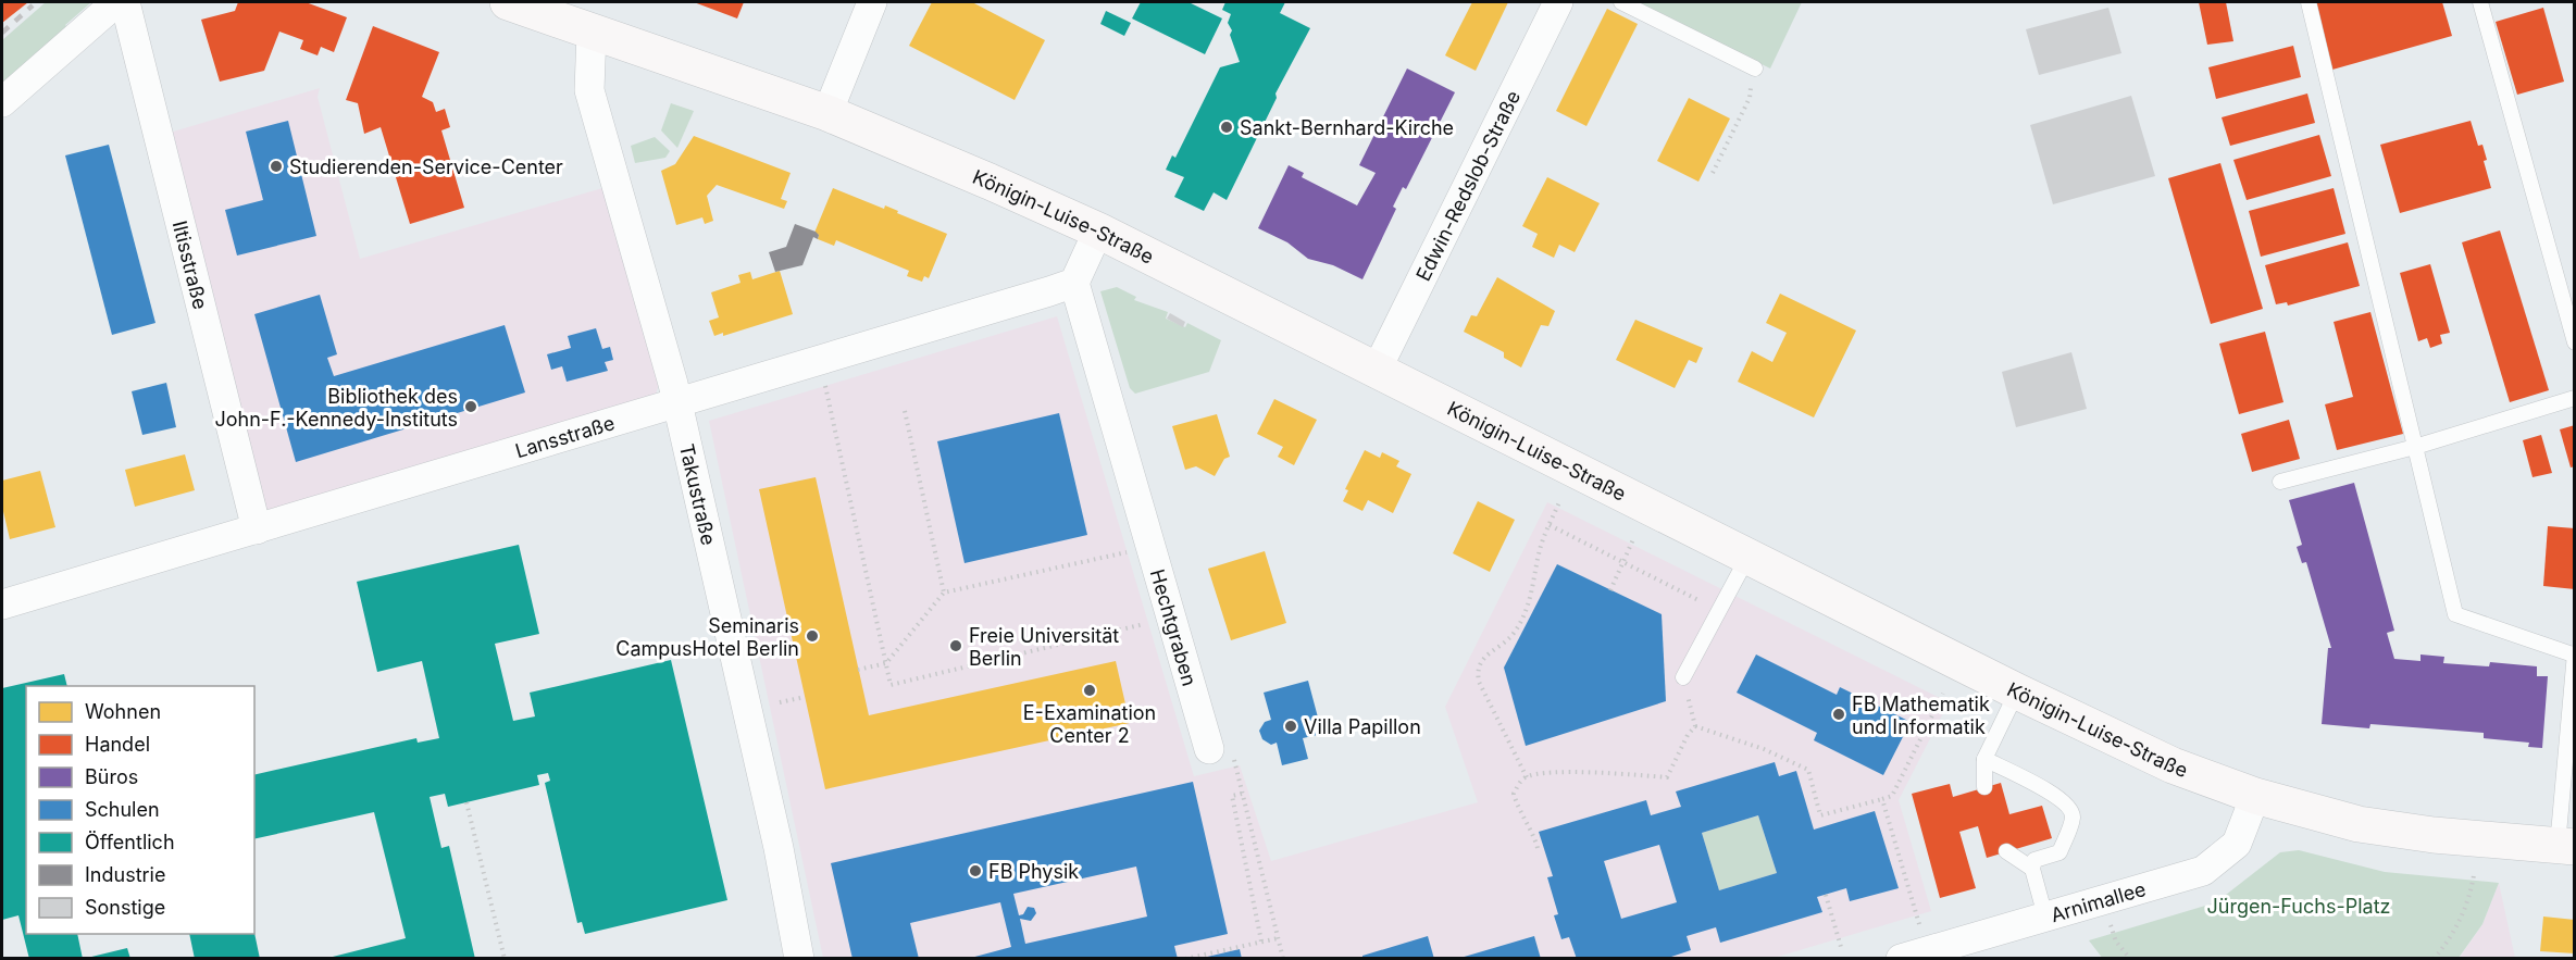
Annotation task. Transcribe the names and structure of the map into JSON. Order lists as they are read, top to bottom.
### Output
{
  "streets": {
    "main road": ["Königin-Luise-Straße"],
    "street": [
      "Edwin-Redslob-Straße",
      "Iltisstraße",
      "Lansstraße",
      "Takustraße",
      "Hechtgraben",
      "Arnimallee"
    ]
  },
  "crossings": [
    ["Edwin-Redslob-Straße", "Königin-Luise-Straße"],
    ["Königin-Luise-Straße", "Takustraße"],
    ["Königin-Luise-Straße", "Arnimallee"],
    ["Iltisstraße", "Lansstraße"],
    ["Lansstraße", "Takustraße"],
    ["Lansstraße", "Hechtgraben"]
  ],
  "parks": ["Jürgen-Fuchs-Platz"],
  "places": [
    "Sankt-Bernhard-Kirche",
    "Studierenden-Service-Center",
    "Bibliothek des John-F.-Kennedy-Instituts",
    "Seminaris CampusHotel Berlin",
    "Freie Universität Berlin",
    "E-Examination Center 2",
    "FB Mathematik und Informatik",
    "Villa Papillon",
    "FB Physik"
  ],
  "legend": [
    "Wohnen",
    "Handel",
    "Büros",
    "Schulen",
    "Öffentlich",
    "Industrie",
    "Sonstige"
  ]
}
